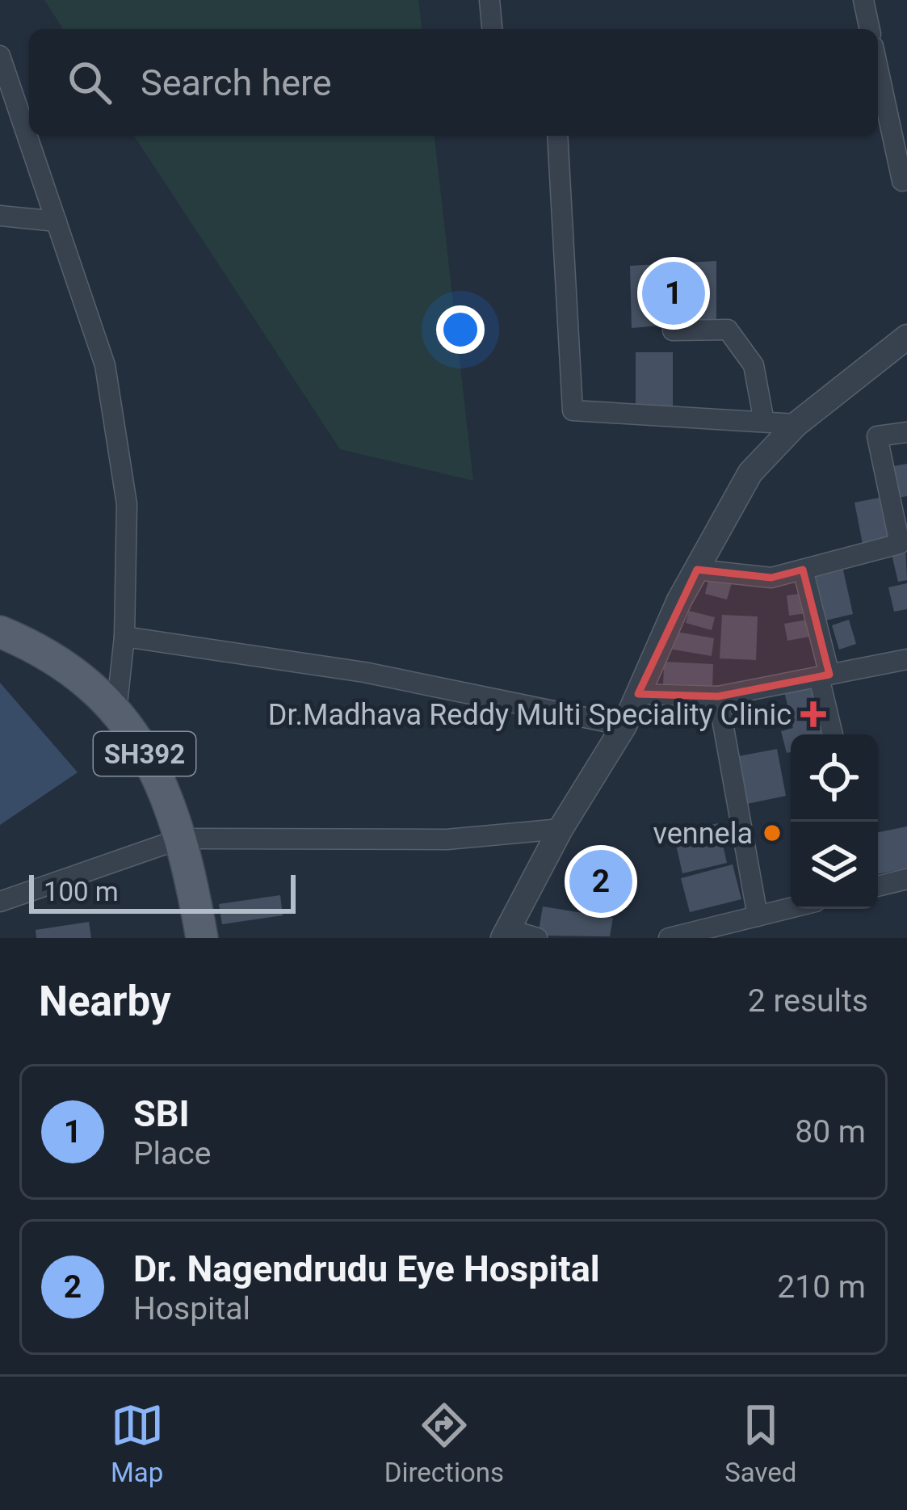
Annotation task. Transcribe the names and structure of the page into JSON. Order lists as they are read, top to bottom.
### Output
{
  "streets": {
    "main road": ["SH392"]
  },
  "places": {
    "health": ["Dr.Madhava Reddy Multi Speciality Clinic"],
    "other": ["vennela"]
  },
  "scale_bar": "100 m",
  "page": {
    "search": "Search here",
    "pins": ["1", "2"],
    "scale": "100 m",
    "heading": ["Nearby", "2 results"],
    "list": [
      {
        "mark": "1",
        "name": "SBI",
        "note": "Place",
        "value": "80 m"
      },
      {
        "mark": "2",
        "name": "Dr. Nagendrudu Eye Hospital",
        "note": "Hospital",
        "value": "210 m"
      }
    ],
    "nav": ["Map", "Directions", "Saved"]
  }
}
